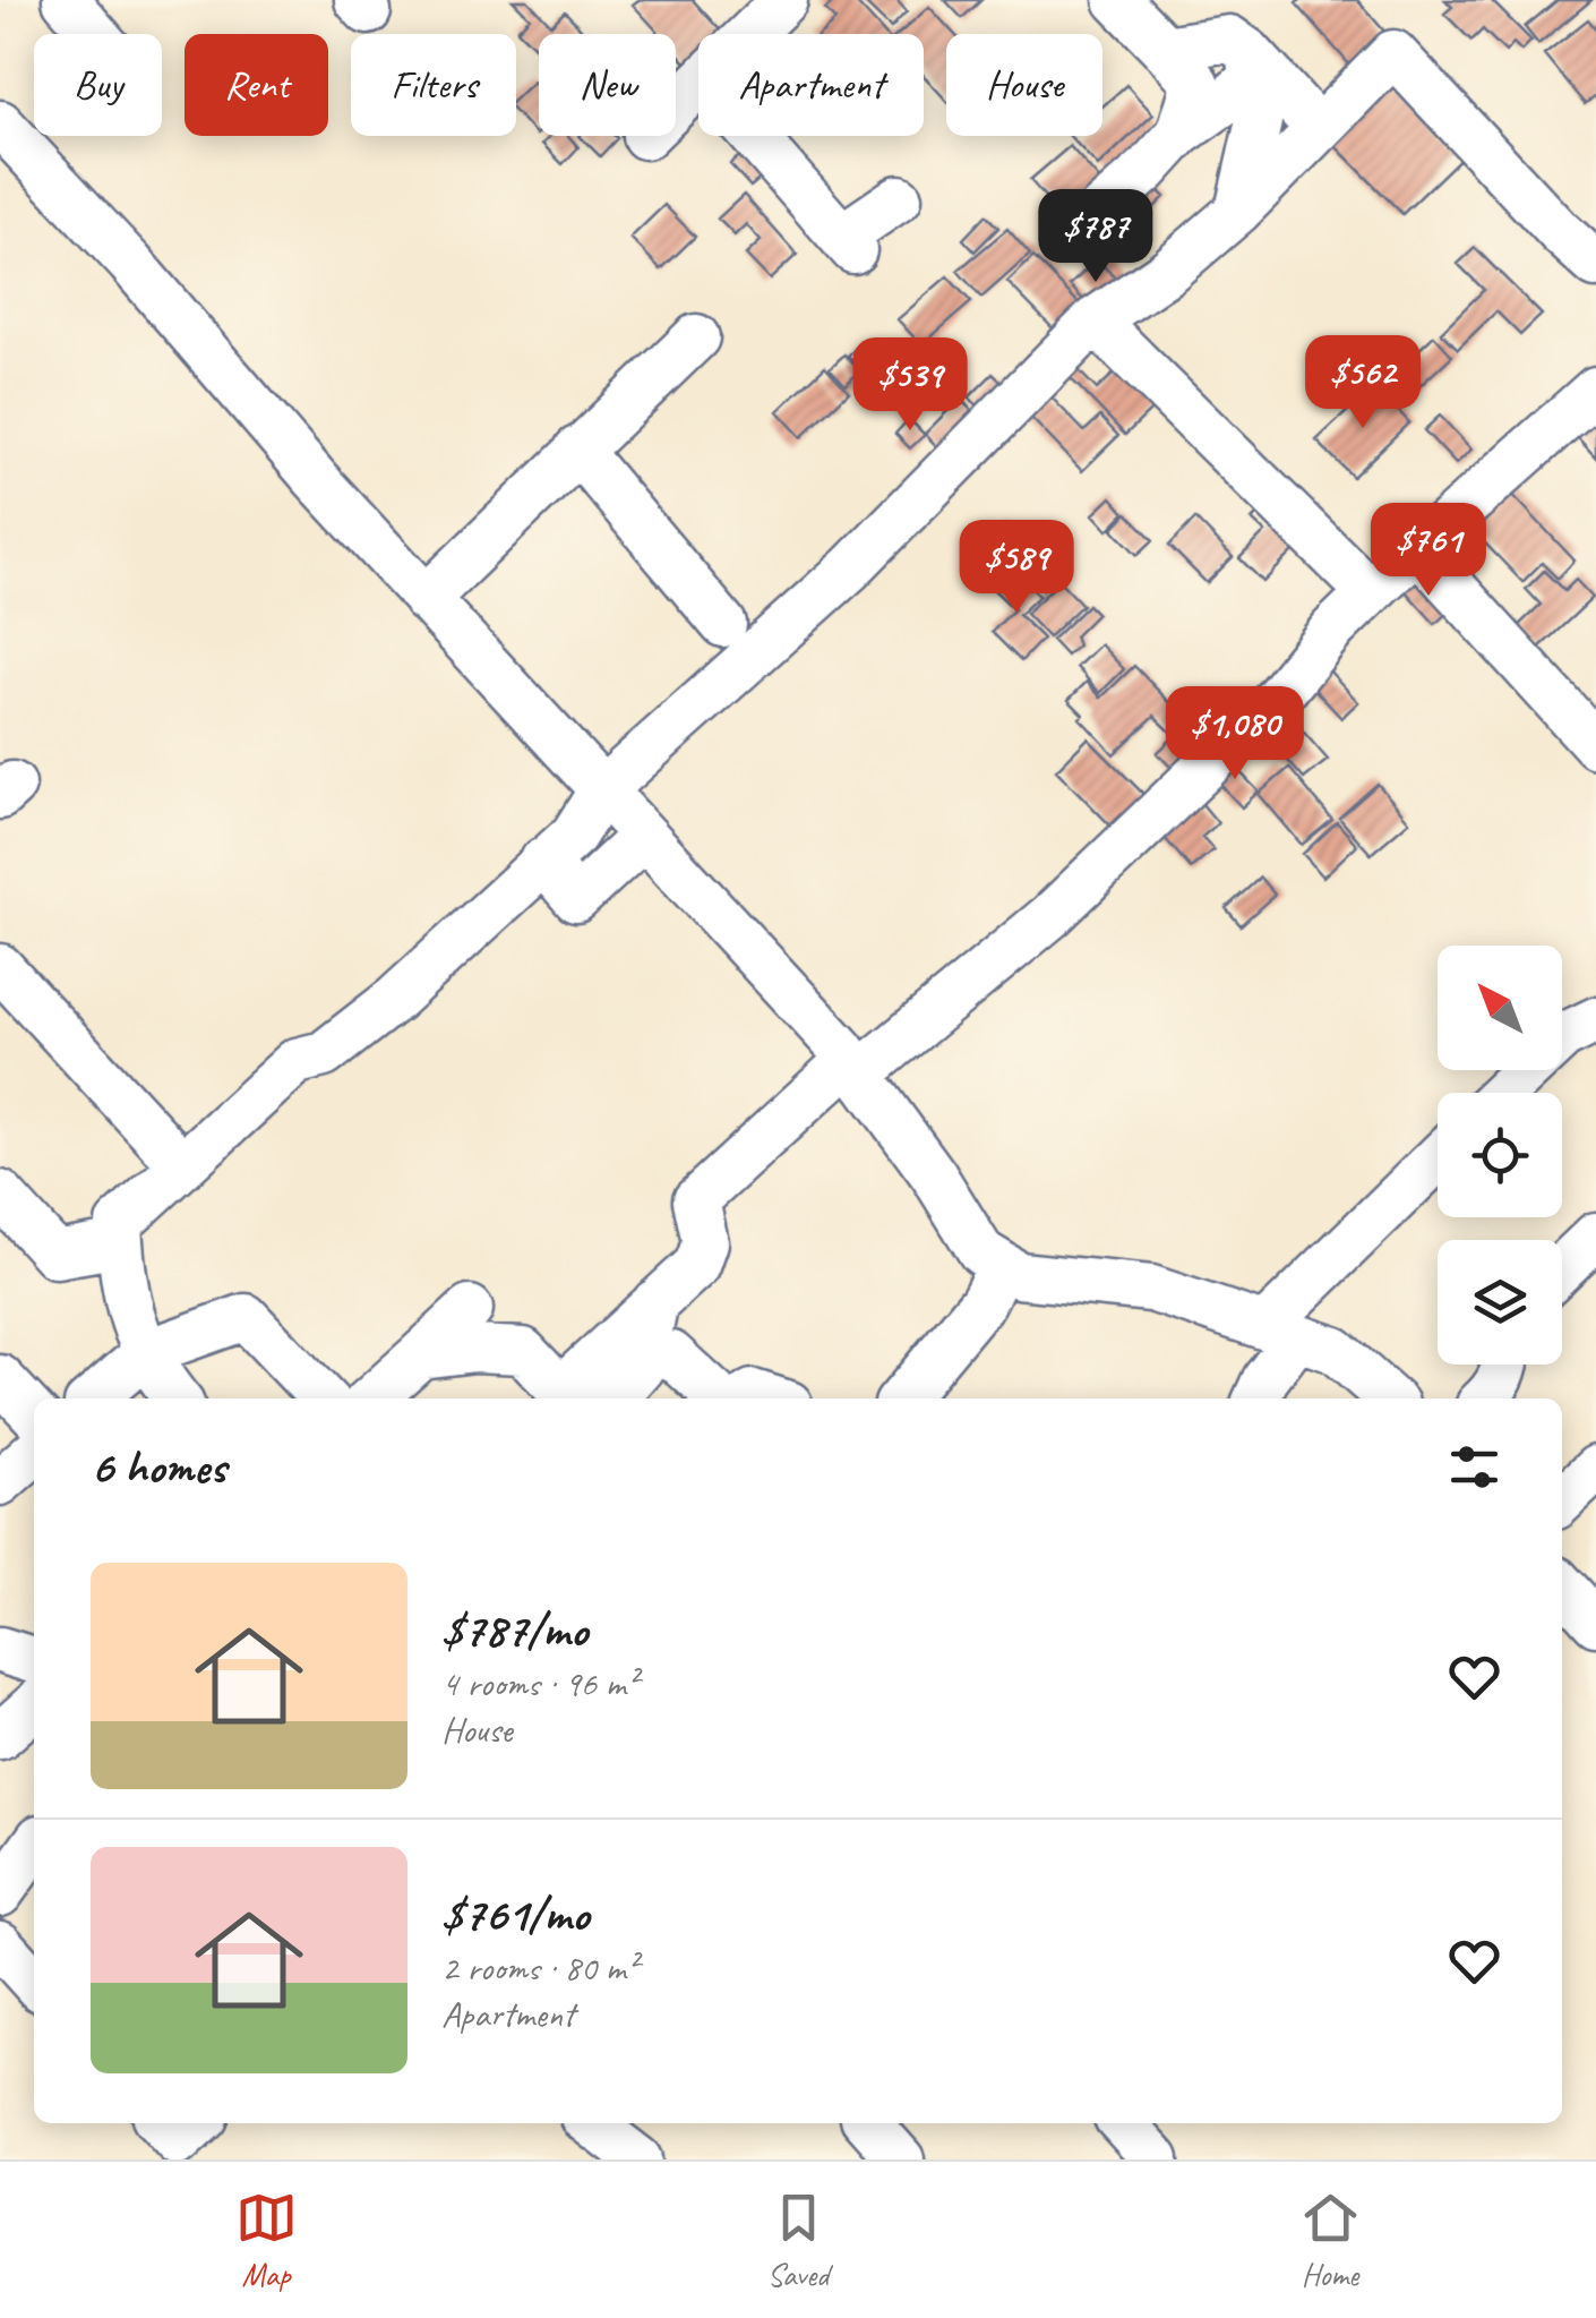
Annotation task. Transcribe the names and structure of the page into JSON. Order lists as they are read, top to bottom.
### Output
{
  "north": "top left",
  "page": {
    "chip": [
      "Buy",
      "Rent",
      "Filters",
      "New",
      "Apartment",
      "House"
    ],
    "price": [
      "$787",
      "$562",
      "$539",
      "$761",
      "$589",
      "$1,080"
    ],
    "heading": "6 homes",
    "list": [
      {
        "name": "$787/mo",
        "note": "4 rooms · 96 m² · House"
      },
      {
        "name": "$761/mo",
        "note": "2 rooms · 80 m² · Apartment"
      }
    ],
    "tabs": ["Map", "Saved", "Home"]
  }
}
